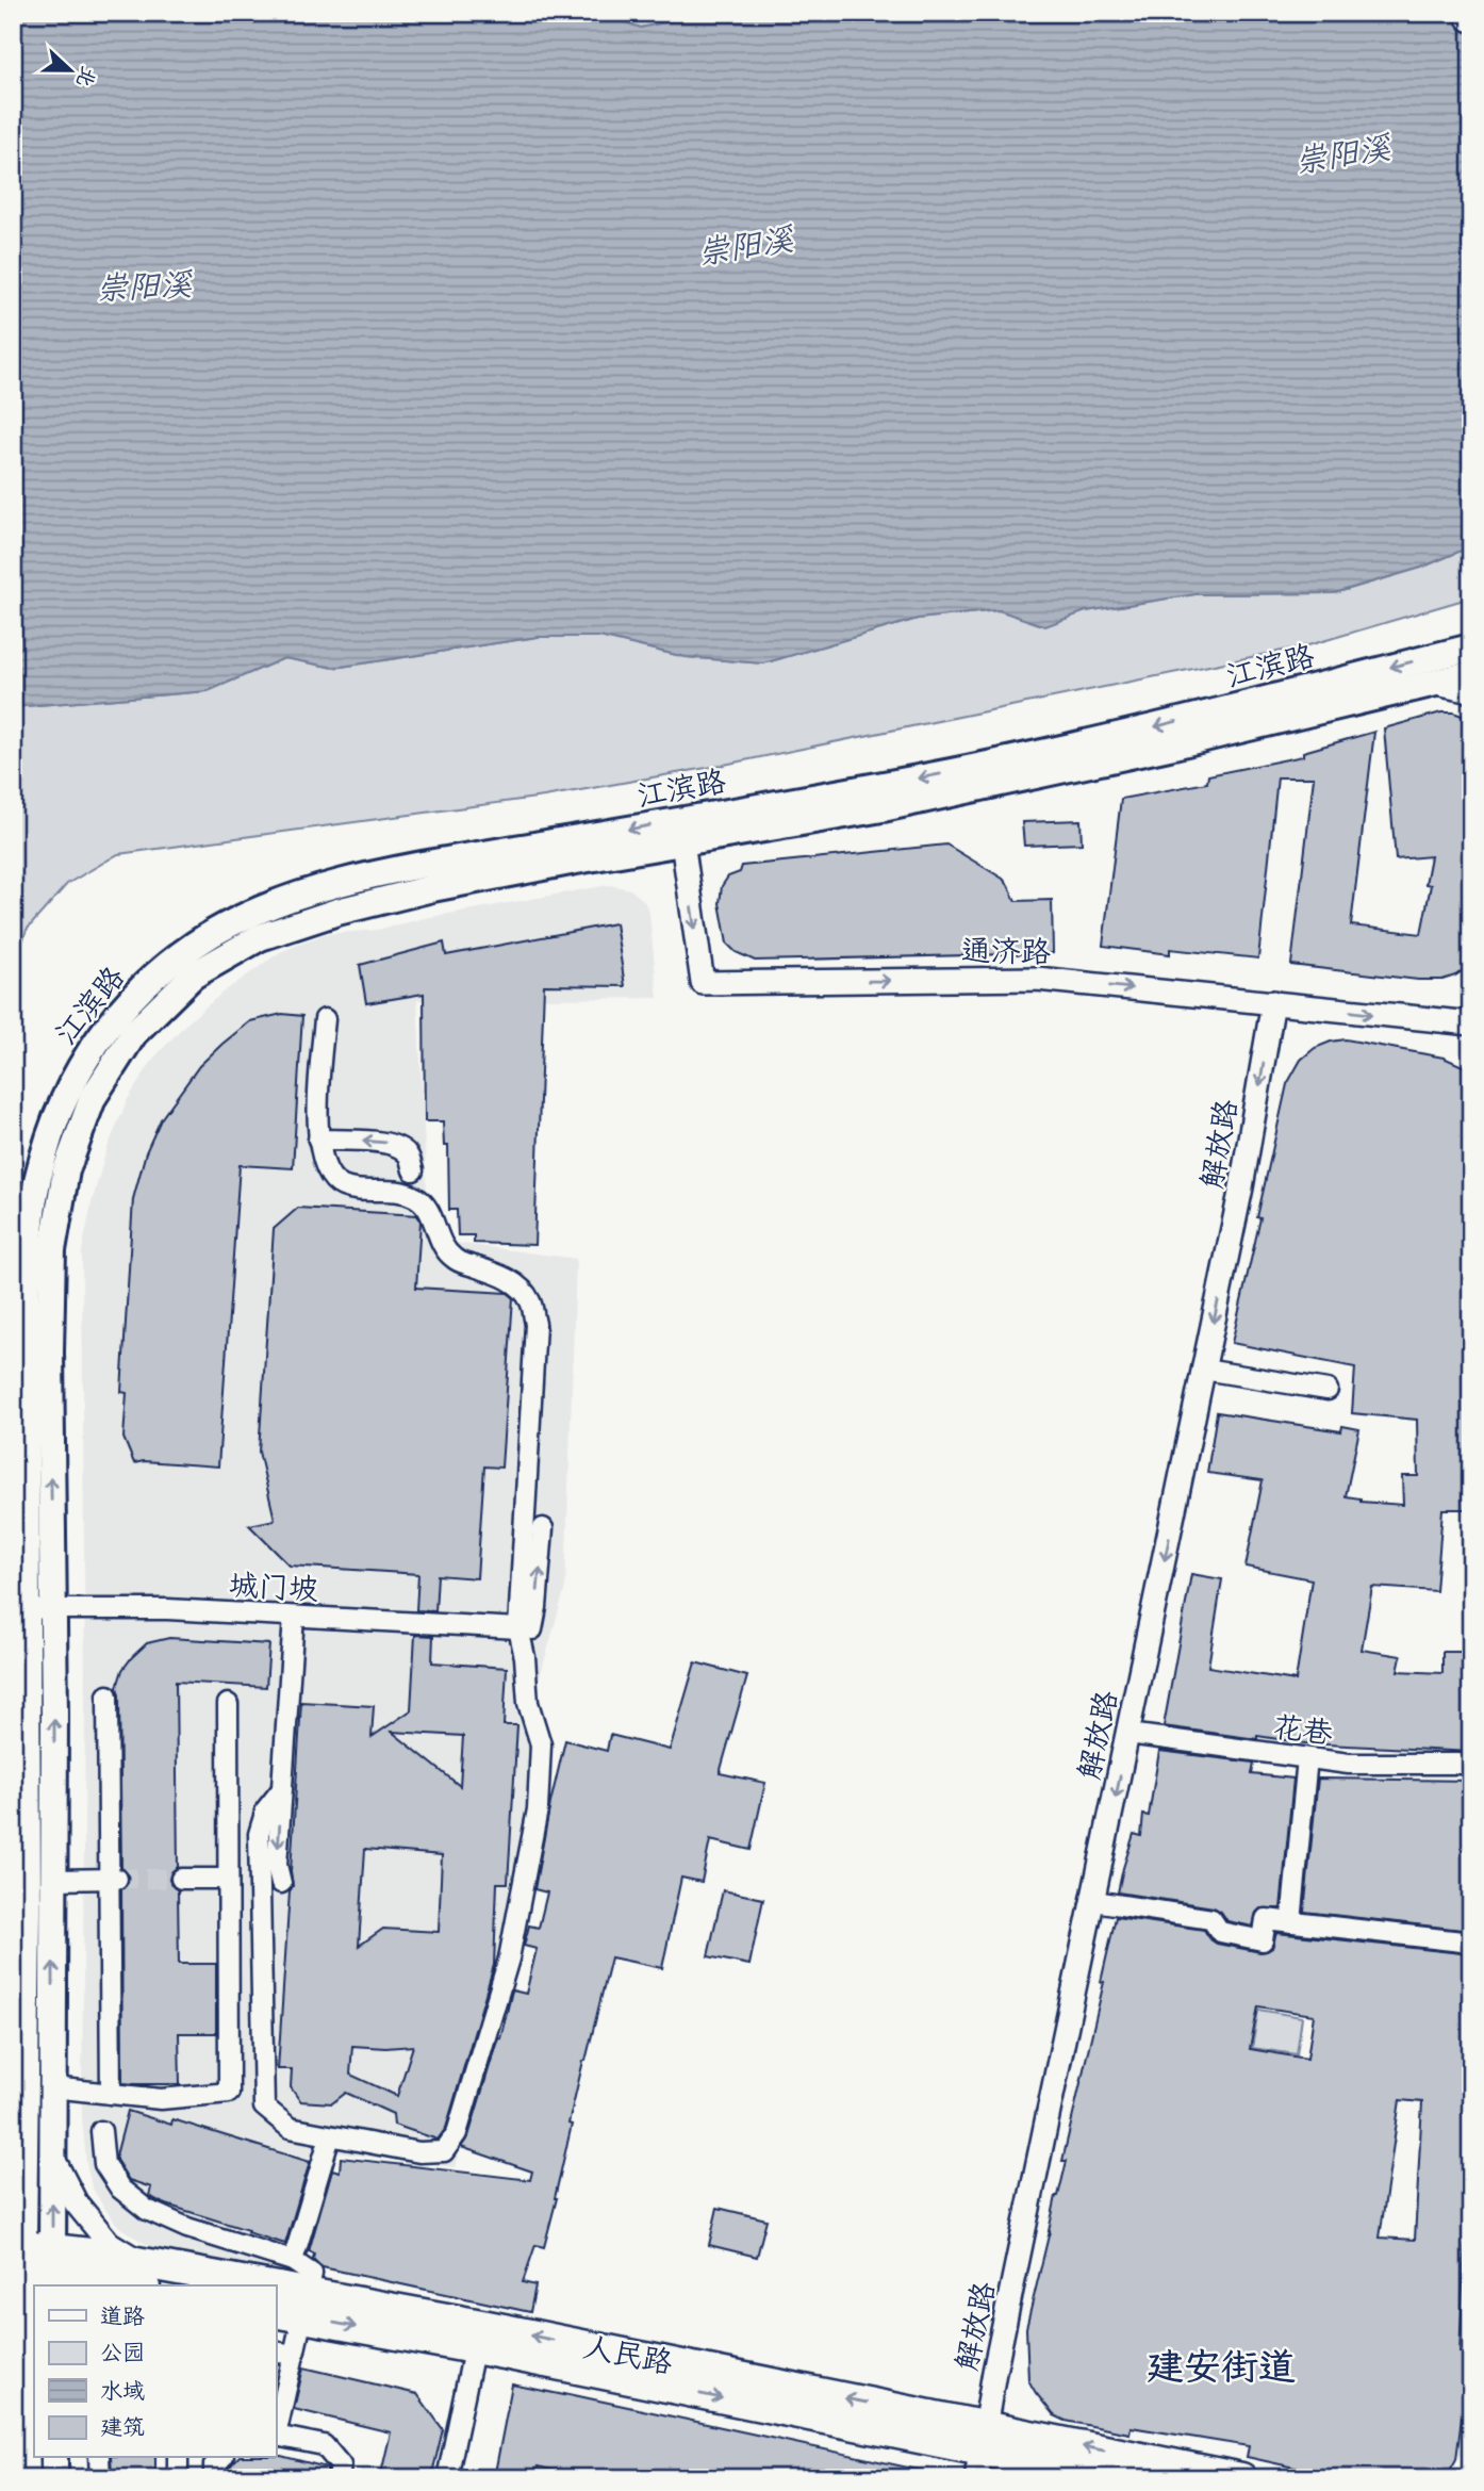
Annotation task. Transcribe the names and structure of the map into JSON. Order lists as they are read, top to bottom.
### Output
{
  "streets": {
    "main road": ["江滨路", "人民路"],
    "street": [
      "通济路",
      "解放路",
      "城门坡",
      "花巷"
    ]
  },
  "crossings": [
    ["江滨路", "通济路"],
    ["江滨路", "城门坡"],
    ["江滨路", "人民路"],
    ["通济路", "解放路"],
    ["解放路", "花巷"],
    ["解放路", "人民路"]
  ],
  "one_way": ["通济路", "解放路"],
  "districts": ["建安街道"],
  "water": ["崇阳溪"],
  "legend": [
    "道路",
    "公园",
    "水域",
    "建筑"
  ],
  "north": "right"
}
